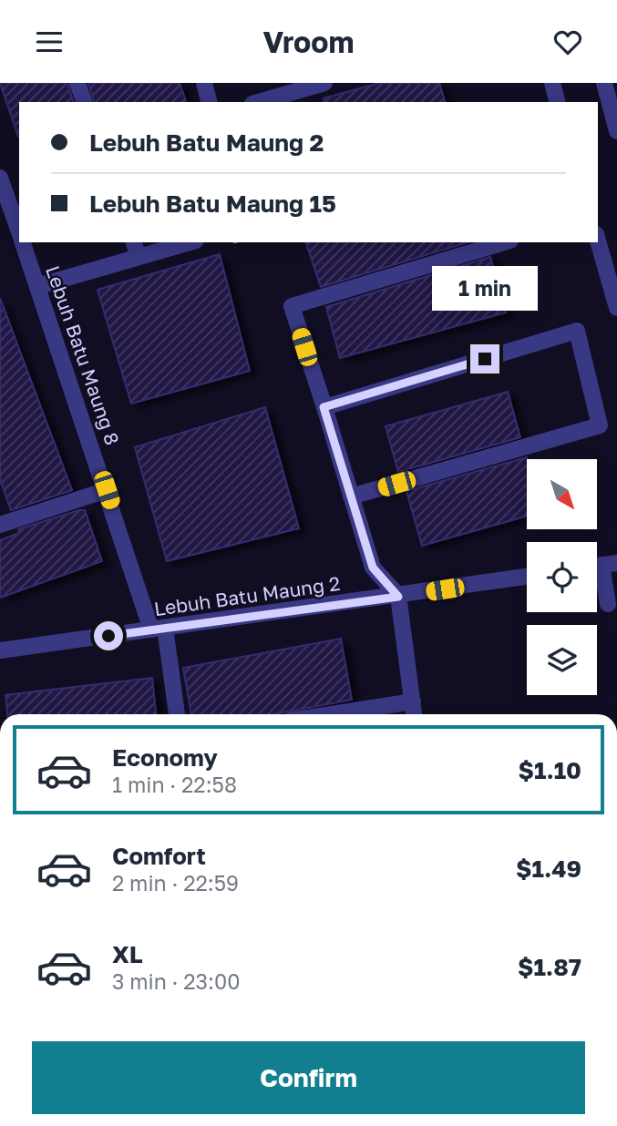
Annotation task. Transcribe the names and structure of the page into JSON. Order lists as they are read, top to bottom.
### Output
{
  "streets": {
    "street": ["Lebuh Batu Maung 8", "Lebuh Batu Maung 2"]
  },
  "crossings": [
    ["Lebuh Batu Maung 8", "Lebuh Batu Maung 2"]
  ],
  "north": "bottom right",
  "page": {
    "header": "Vroom",
    "banner": ["Lebuh Batu Maung 2", "Lebuh Batu Maung 15"],
    "bubble": "1 min",
    "list": [
      {
        "name": "Economy",
        "note": "1 min · 22:58",
        "value": "$1.10"
      },
      {
        "name": "Comfort",
        "note": "2 min · 22:59",
        "value": "$1.49"
      },
      {
        "name": "XL",
        "note": "3 min · 23:00",
        "value": "$1.87"
      }
    ],
    "buttons": "Confirm"
  }
}
